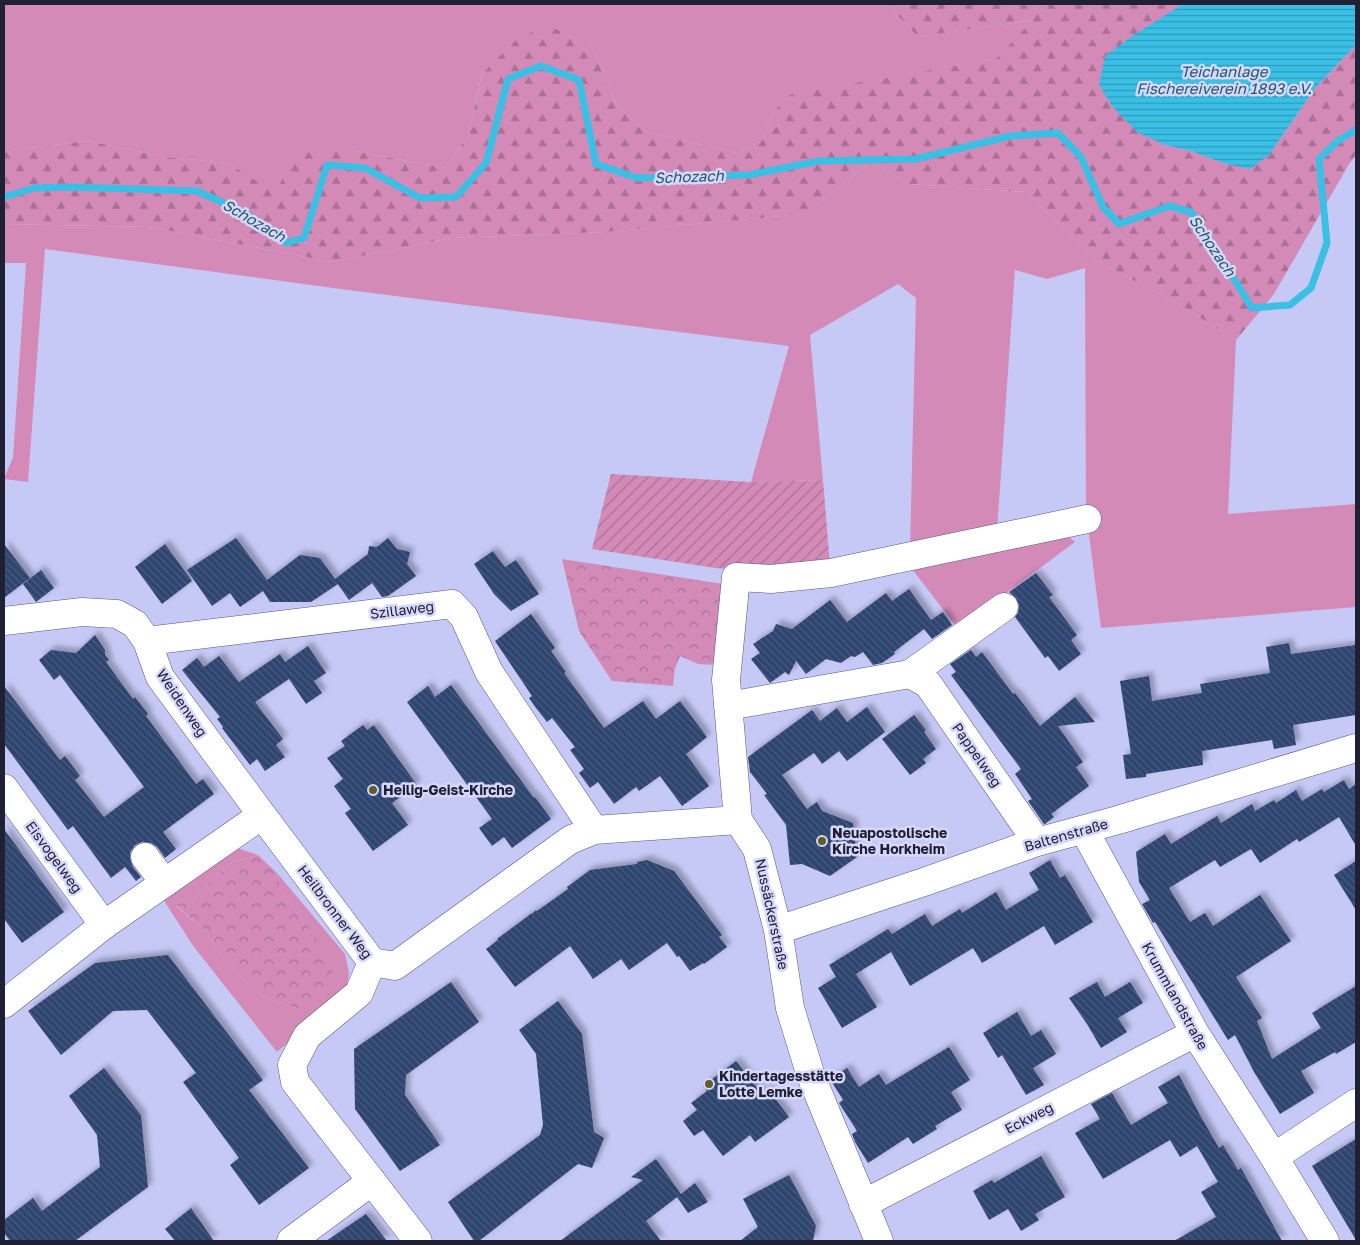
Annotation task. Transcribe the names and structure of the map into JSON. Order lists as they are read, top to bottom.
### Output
{
  "streets": {
    "street": [
      "Szillaweg",
      "Weidenweg",
      "Pappelweg",
      "Baltenstraße",
      "Eisvogelweg",
      "Heilbronner Weg",
      "Nussäckerstraße",
      "Krummlandstraße",
      "Eckweg"
    ]
  },
  "crossings": [
    ["Szillaweg", "Weidenweg"],
    ["Szillaweg", "Heilbronner Weg"],
    ["Weidenweg", "Heilbronner Weg"],
    ["Pappelweg", "Baltenstraße"],
    ["Baltenstraße", "Nussäckerstraße"],
    ["Baltenstraße", "Krummlandstraße"],
    ["Heilbronner Weg", "Nussäckerstraße"],
    ["Nussäckerstraße", "Eckweg"],
    ["Krummlandstraße", "Eckweg"]
  ],
  "water": ["Teichanlage Fischereiverein 1893 e.V.", "Schozach"],
  "places": ["Heilig-Geist-Kirche", "Neuapostolische Kirche Horkheim", "Kindertagesstätte Lotte Lemke"]
}
